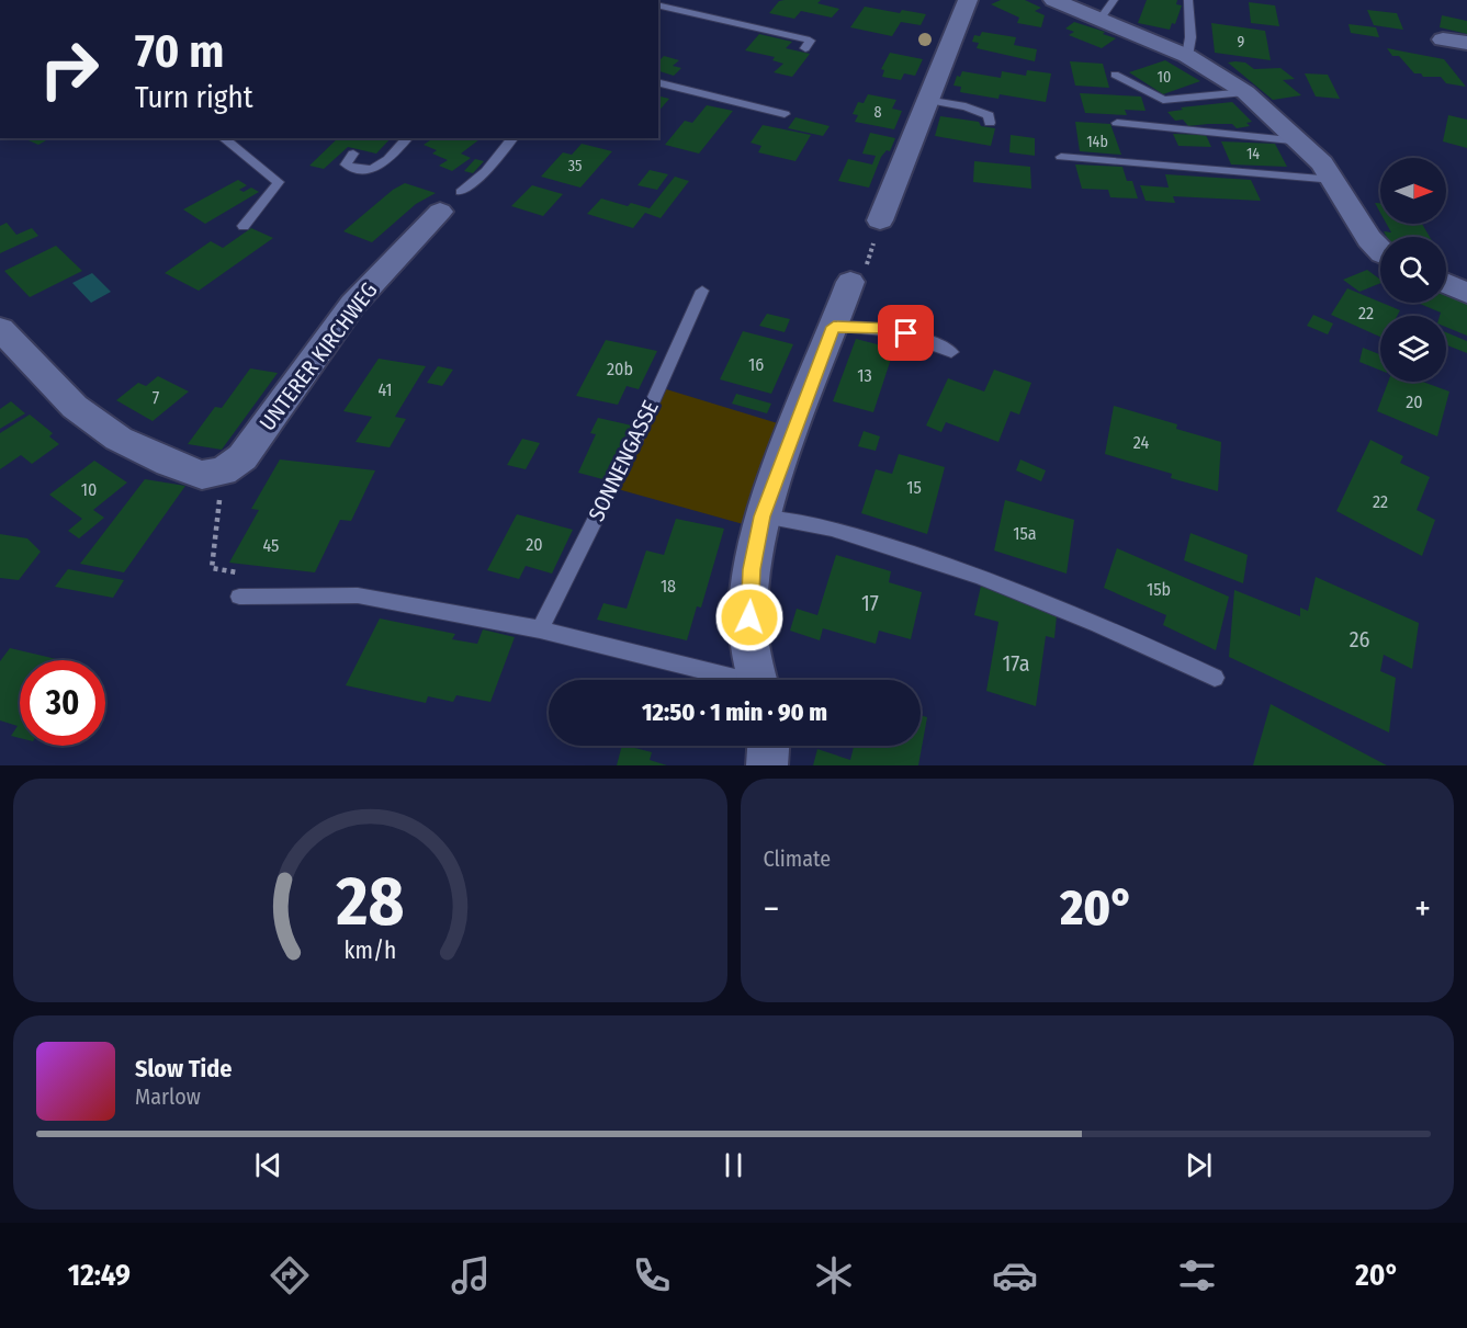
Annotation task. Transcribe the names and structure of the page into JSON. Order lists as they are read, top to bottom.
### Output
{
  "streets": {
    "street": ["UNTERER KIRCHWEG"],
    "lane": ["SONNENGASSE"]
  },
  "house_numbers": [
    "9",
    "10",
    "8",
    "14b",
    "14",
    "35",
    "22",
    "16",
    "20b",
    "13",
    "41",
    "7",
    "20",
    "24",
    "15",
    "10",
    "22",
    "15a",
    "20",
    "45",
    "18",
    "15b",
    "17",
    "26",
    "17a"
  ],
  "north": "right",
  "page": {
    "turn": ["70 m", "Turn right"],
    "limit": "30",
    "trip": "12:50 · 1 min · 90 m",
    "tile": "Climate",
    "heat": ["−", "20°", "+"],
    "song": ["Slow Tide", "Marlow"],
    "tabs": ["12:49", "20°"],
    "gauge": ["28", "km/h"]
  }
}
